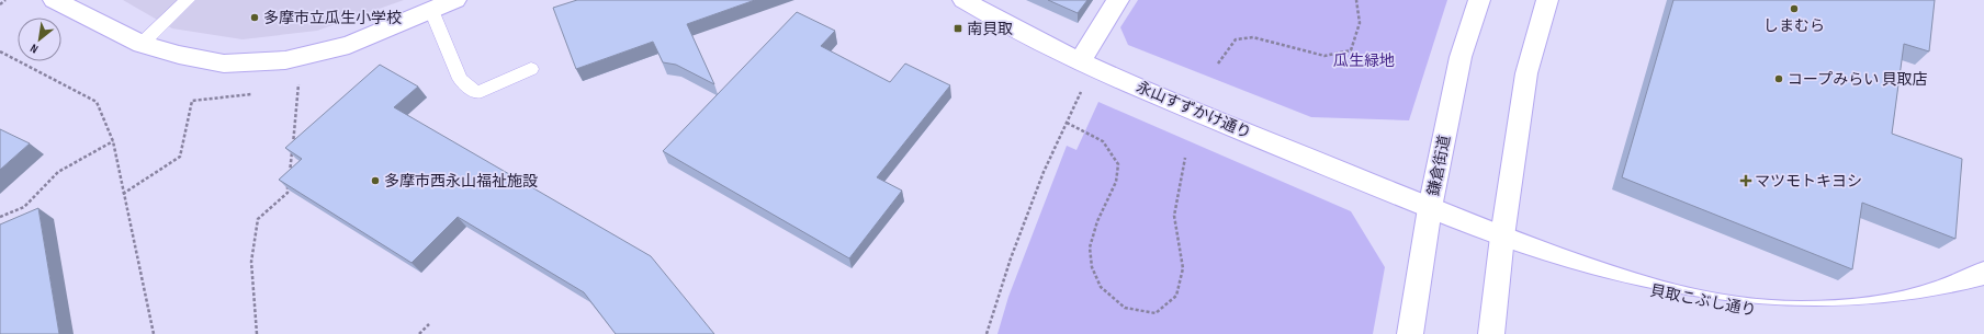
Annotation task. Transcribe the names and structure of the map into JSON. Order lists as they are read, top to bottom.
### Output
{
  "streets": {
    "street": ["永山すずかけ通り", "鎌倉街道", "貝取こぶし通り"]
  },
  "crossings": [
    ["永山すずかけ通り", "鎌倉街道"],
    ["永山すずかけ通り", "貝取こぶし通り"]
  ],
  "parks": ["瓜生緑地"],
  "places": {
    "other": [
      "しまむら",
      "多摩市立瓜生小学校",
      "コープみらい 貝取店",
      "多摩市西永山福祉施設"
    ],
    "transit": ["南貝取"],
    "health": ["マツモトキヨシ"]
  },
  "north": "bottom left"
}
